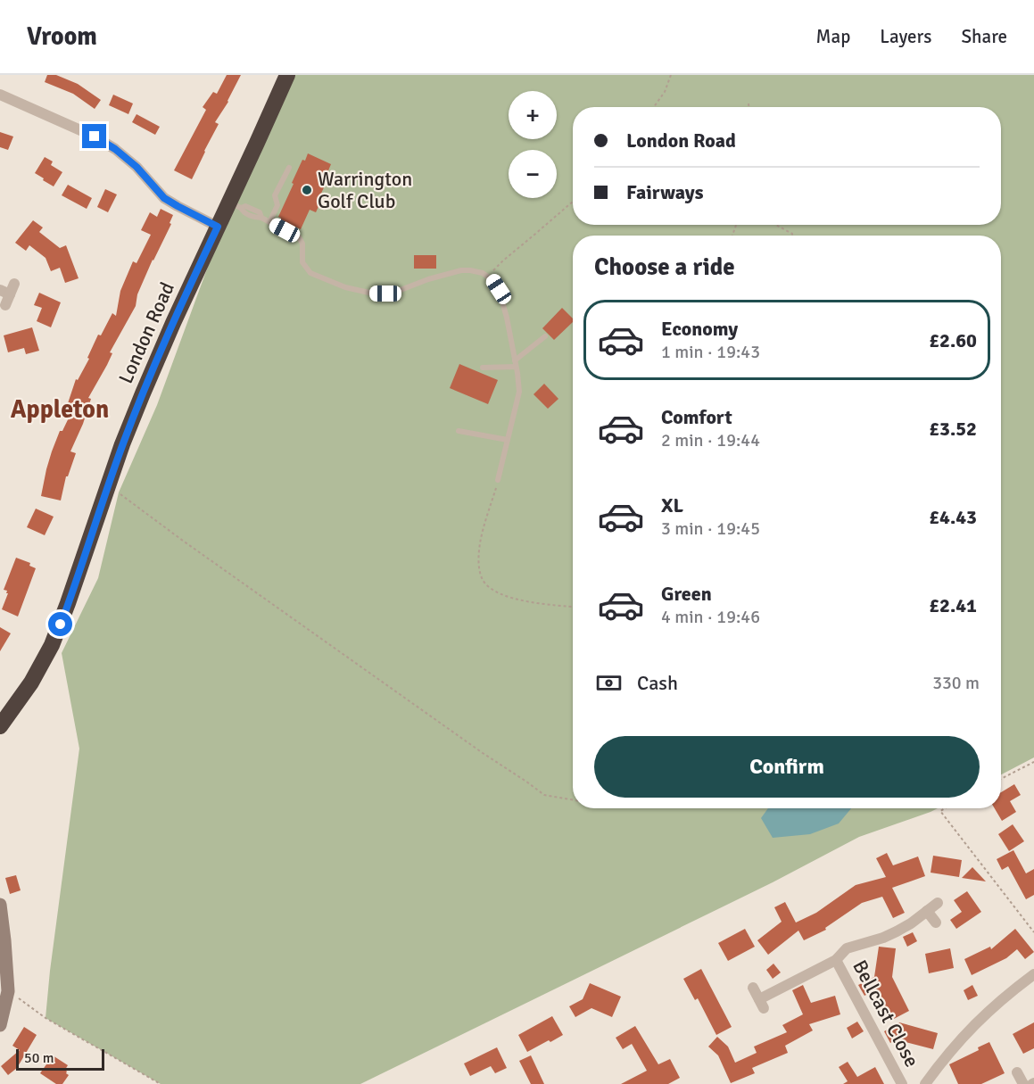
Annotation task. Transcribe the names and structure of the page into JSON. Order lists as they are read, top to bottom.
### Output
{
  "streets": {
    "highway": ["London Road"],
    "street": ["Bellcast Close"]
  },
  "districts": ["Appleton"],
  "places": ["Warrington Golf Club"],
  "scale_bar": "50 m",
  "page": {
    "header": "Vroom",
    "nav": ["Map", "Layers", "Share"],
    "map_buttons": ["+", "−"],
    "banner": ["London Road", "Fairways"],
    "heading": "Choose a ride",
    "list": [
      {
        "name": "Economy",
        "note": "1 min · 19:43",
        "value": "£2.60"
      },
      {
        "name": "Comfort",
        "note": "2 min · 19:44",
        "value": "£3.52"
      },
      {
        "name": "XL",
        "note": "3 min · 19:45",
        "value": "£4.43"
      },
      {
        "name": "Green",
        "note": "4 min · 19:46",
        "value": "£2.41"
      }
    ],
    "pay": ["Cash", "330 m"],
    "buttons": "Confirm",
    "scale": "50 m"
  }
}
